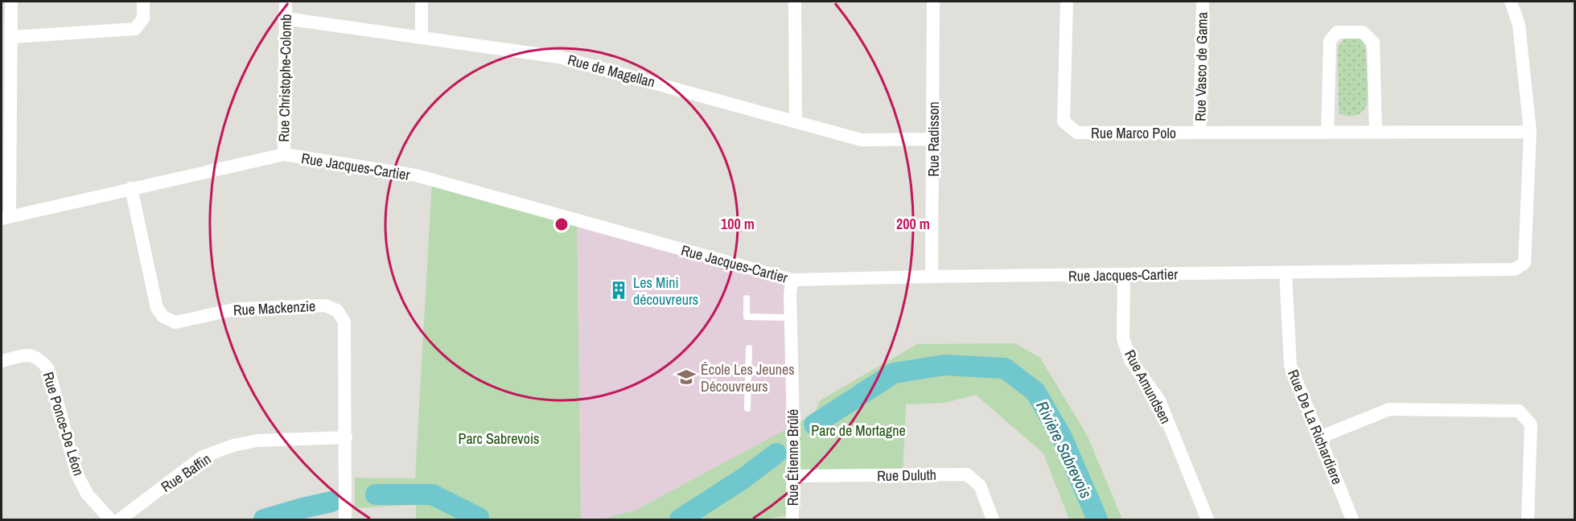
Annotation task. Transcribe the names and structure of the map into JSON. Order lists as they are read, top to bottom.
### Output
{
  "streets": {
    "street": [
      "Rue Vasco de Gama",
      "Rue de Magellan",
      "Rue Christophe-Colomb",
      "Rue Marco Polo",
      "Rue Radisson",
      "Rue Jacques-Cartier",
      "Rue Mackenzie",
      "Rue Amundsen",
      "Rue Ponce-De Léon",
      "Rue De La Richardiere",
      "Rue Étienne Brûlé",
      "Rue Baffin",
      "Rue Duluth"
    ]
  },
  "crossings": [
    ["Rue Vasco de Gama", "Rue Marco Polo"],
    ["Rue de Magellan", "Rue Christophe-Colomb"],
    ["Rue de Magellan", "Rue Radisson"],
    ["Rue Christophe-Colomb", "Rue Jacques-Cartier"],
    ["Rue Marco Polo", "Rue Jacques-Cartier"],
    ["Rue Radisson", "Rue Jacques-Cartier"],
    ["Rue Jacques-Cartier", "Rue Mackenzie"],
    ["Rue Jacques-Cartier", "Rue Amundsen"],
    ["Rue Jacques-Cartier", "Rue De La Richardiere"],
    ["Rue Jacques-Cartier", "Rue Étienne Brûlé"],
    ["Rue Mackenzie", "Rue Baffin"],
    ["Rue Étienne Brûlé", "Rue Duluth"]
  ],
  "water": ["Rivière Sabrevois"],
  "parks": ["Parc de Mortagne", "Parc Sabrevois"],
  "places": {
    "building": ["Les Mini découvreurs"],
    "school or university": ["École Les Jeunes Découvreurs"]
  },
  "rings": ["100 m", "200 m"]
}
